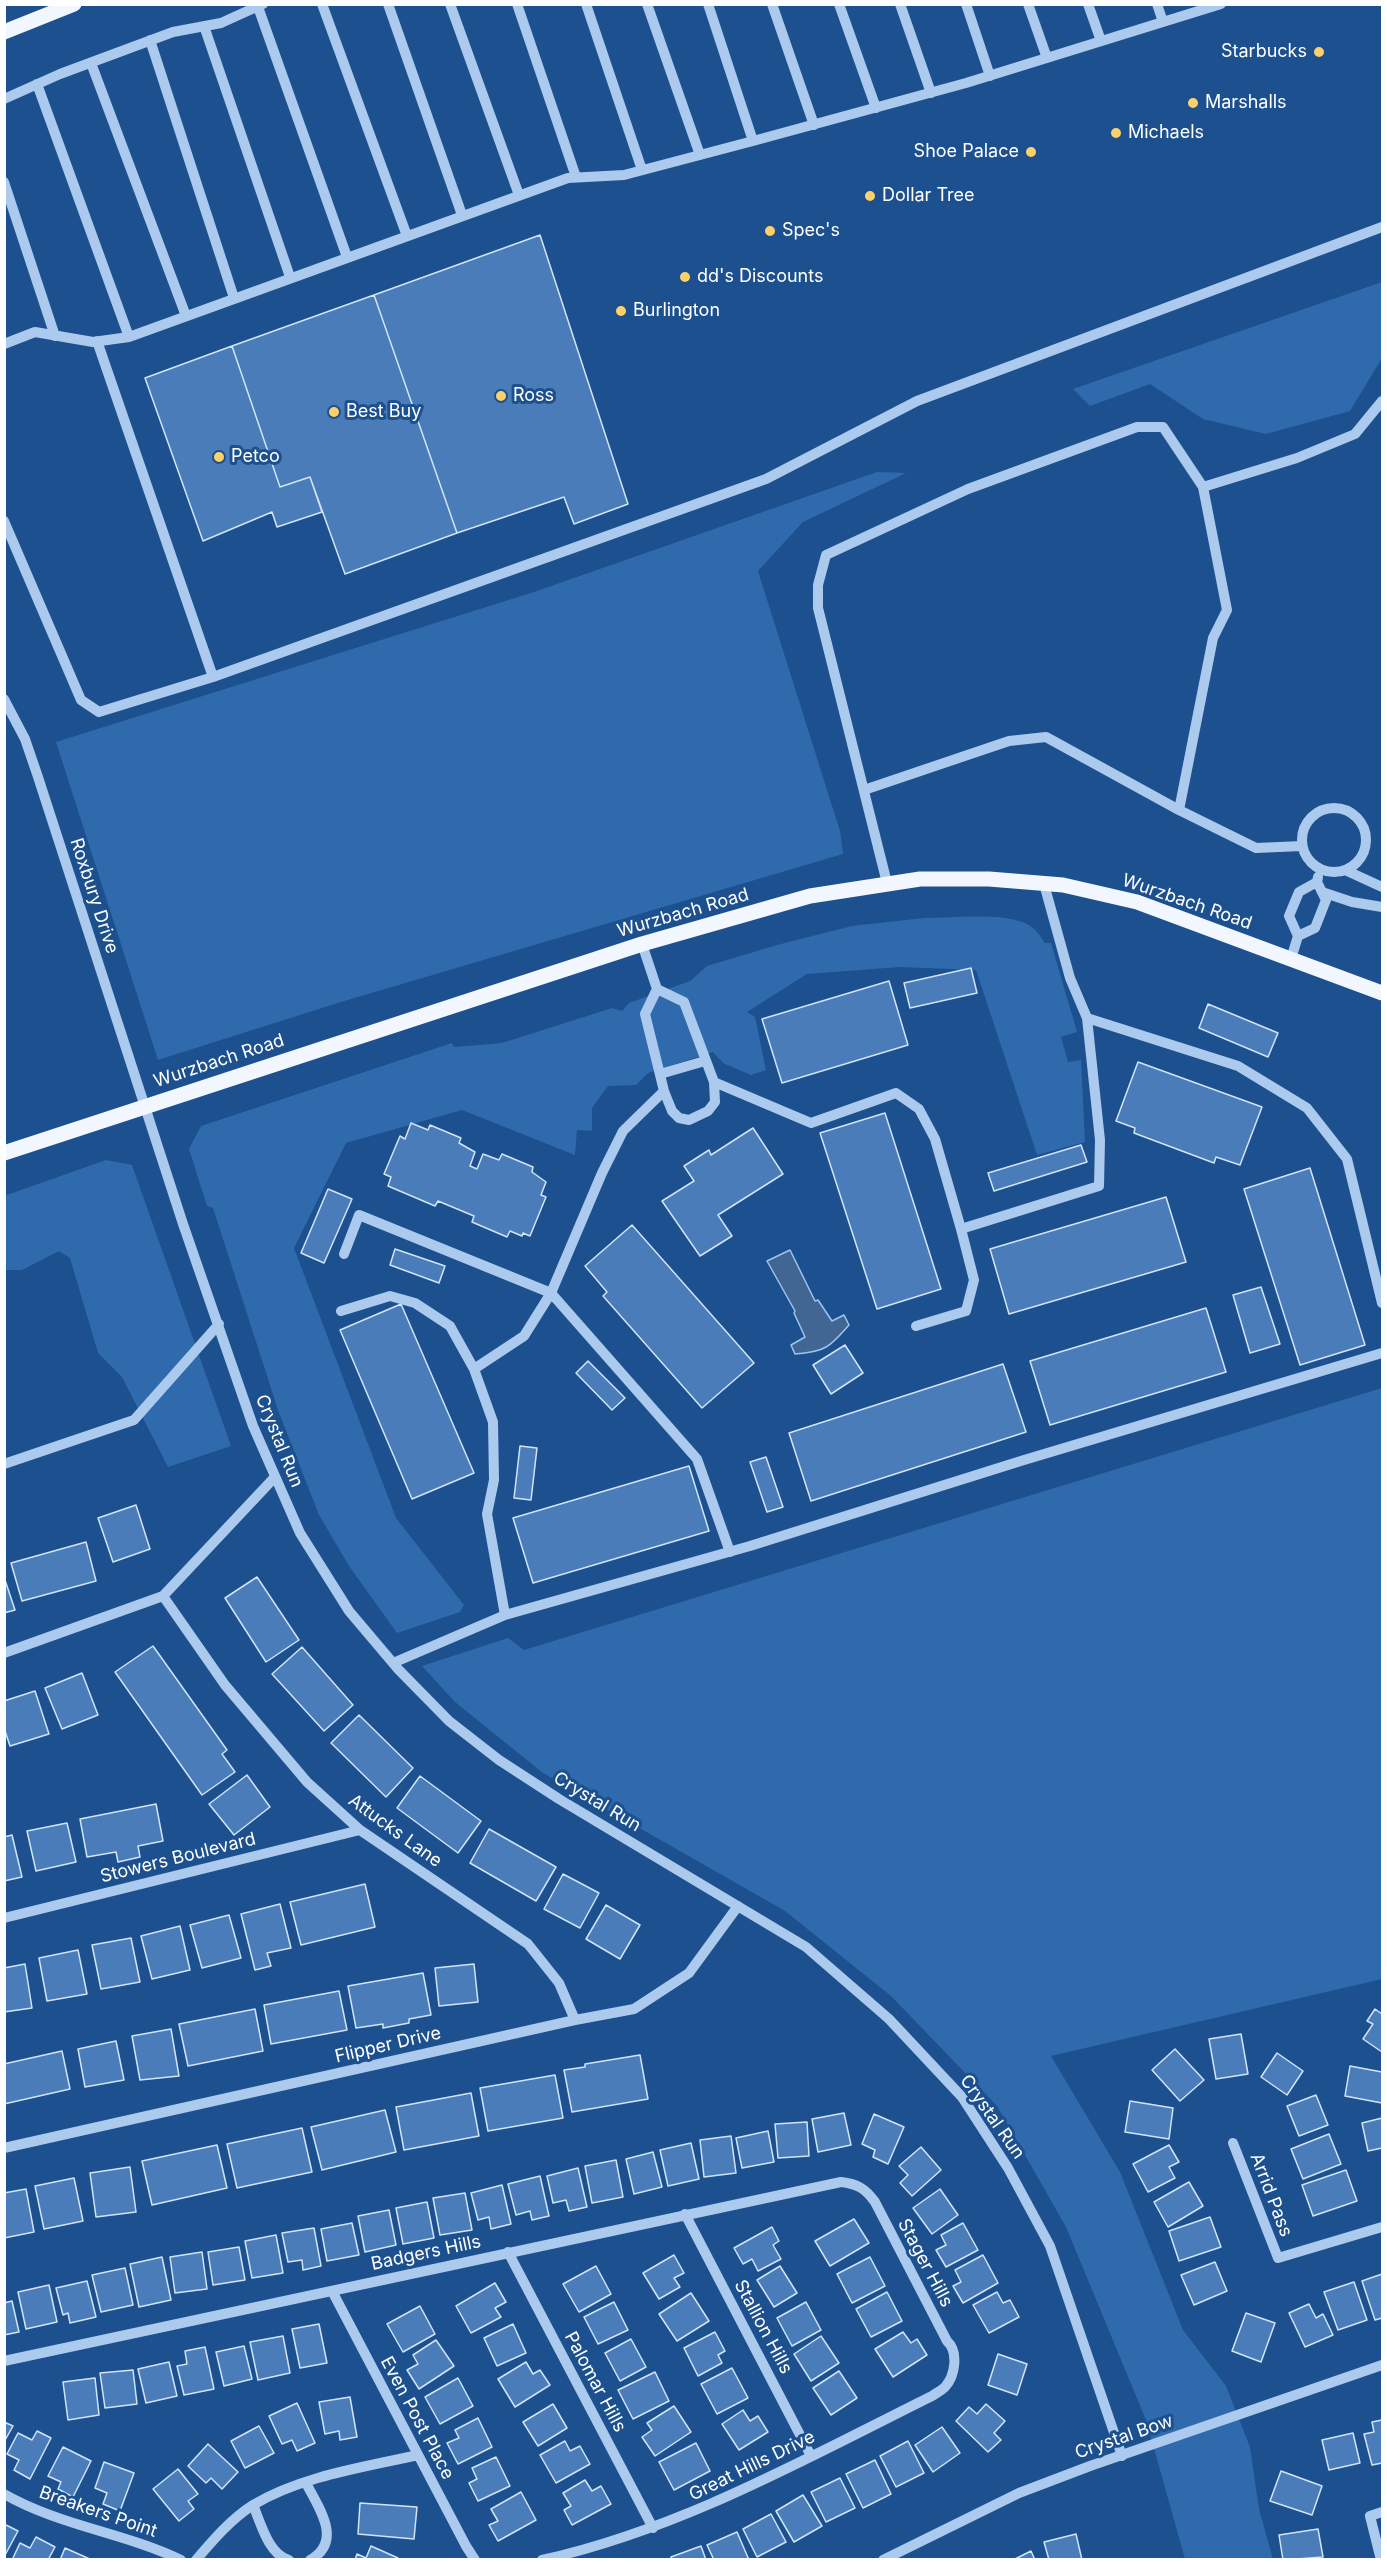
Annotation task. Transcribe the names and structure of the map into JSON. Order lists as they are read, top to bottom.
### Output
{
  "streets": {
    "main road": ["Wurzbach Road"],
    "street": [
      "Roxbury Drive",
      "Crystal Run",
      "Attucks Lane",
      "Stowers Boulevard",
      "Flipper Drive",
      "Arrid Pass",
      "Badgers Hills",
      "Stager Hills",
      "Stallion Hills",
      "Palomar Hills",
      "Even Post Place",
      "Crystal Bow",
      "Great Hills Drive",
      "Breakers Point"
    ]
  },
  "crossings": [
    ["Roxbury Drive", "Wurzbach Road"],
    ["Roxbury Drive", "Crystal Run"],
    ["Wurzbach Road", "Crystal Run"],
    ["Crystal Run", "Flipper Drive"],
    ["Crystal Run", "Crystal Bow"],
    ["Attucks Lane", "Stowers Boulevard"],
    ["Attucks Lane", "Flipper Drive"],
    ["Badgers Hills", "Stager Hills"],
    ["Badgers Hills", "Stallion Hills"],
    ["Badgers Hills", "Palomar Hills"],
    ["Badgers Hills", "Even Post Place"],
    ["Stager Hills", "Great Hills Drive"],
    ["Stallion Hills", "Great Hills Drive"],
    ["Palomar Hills", "Great Hills Drive"]
  ],
  "places": [
    "Starbucks",
    "Marshalls",
    "Michaels",
    "Shoe Palace",
    "Dollar Tree",
    "Spec's",
    "dd's Discounts",
    "Burlington",
    "Ross",
    "Best Buy",
    "Petco"
  ]
}
